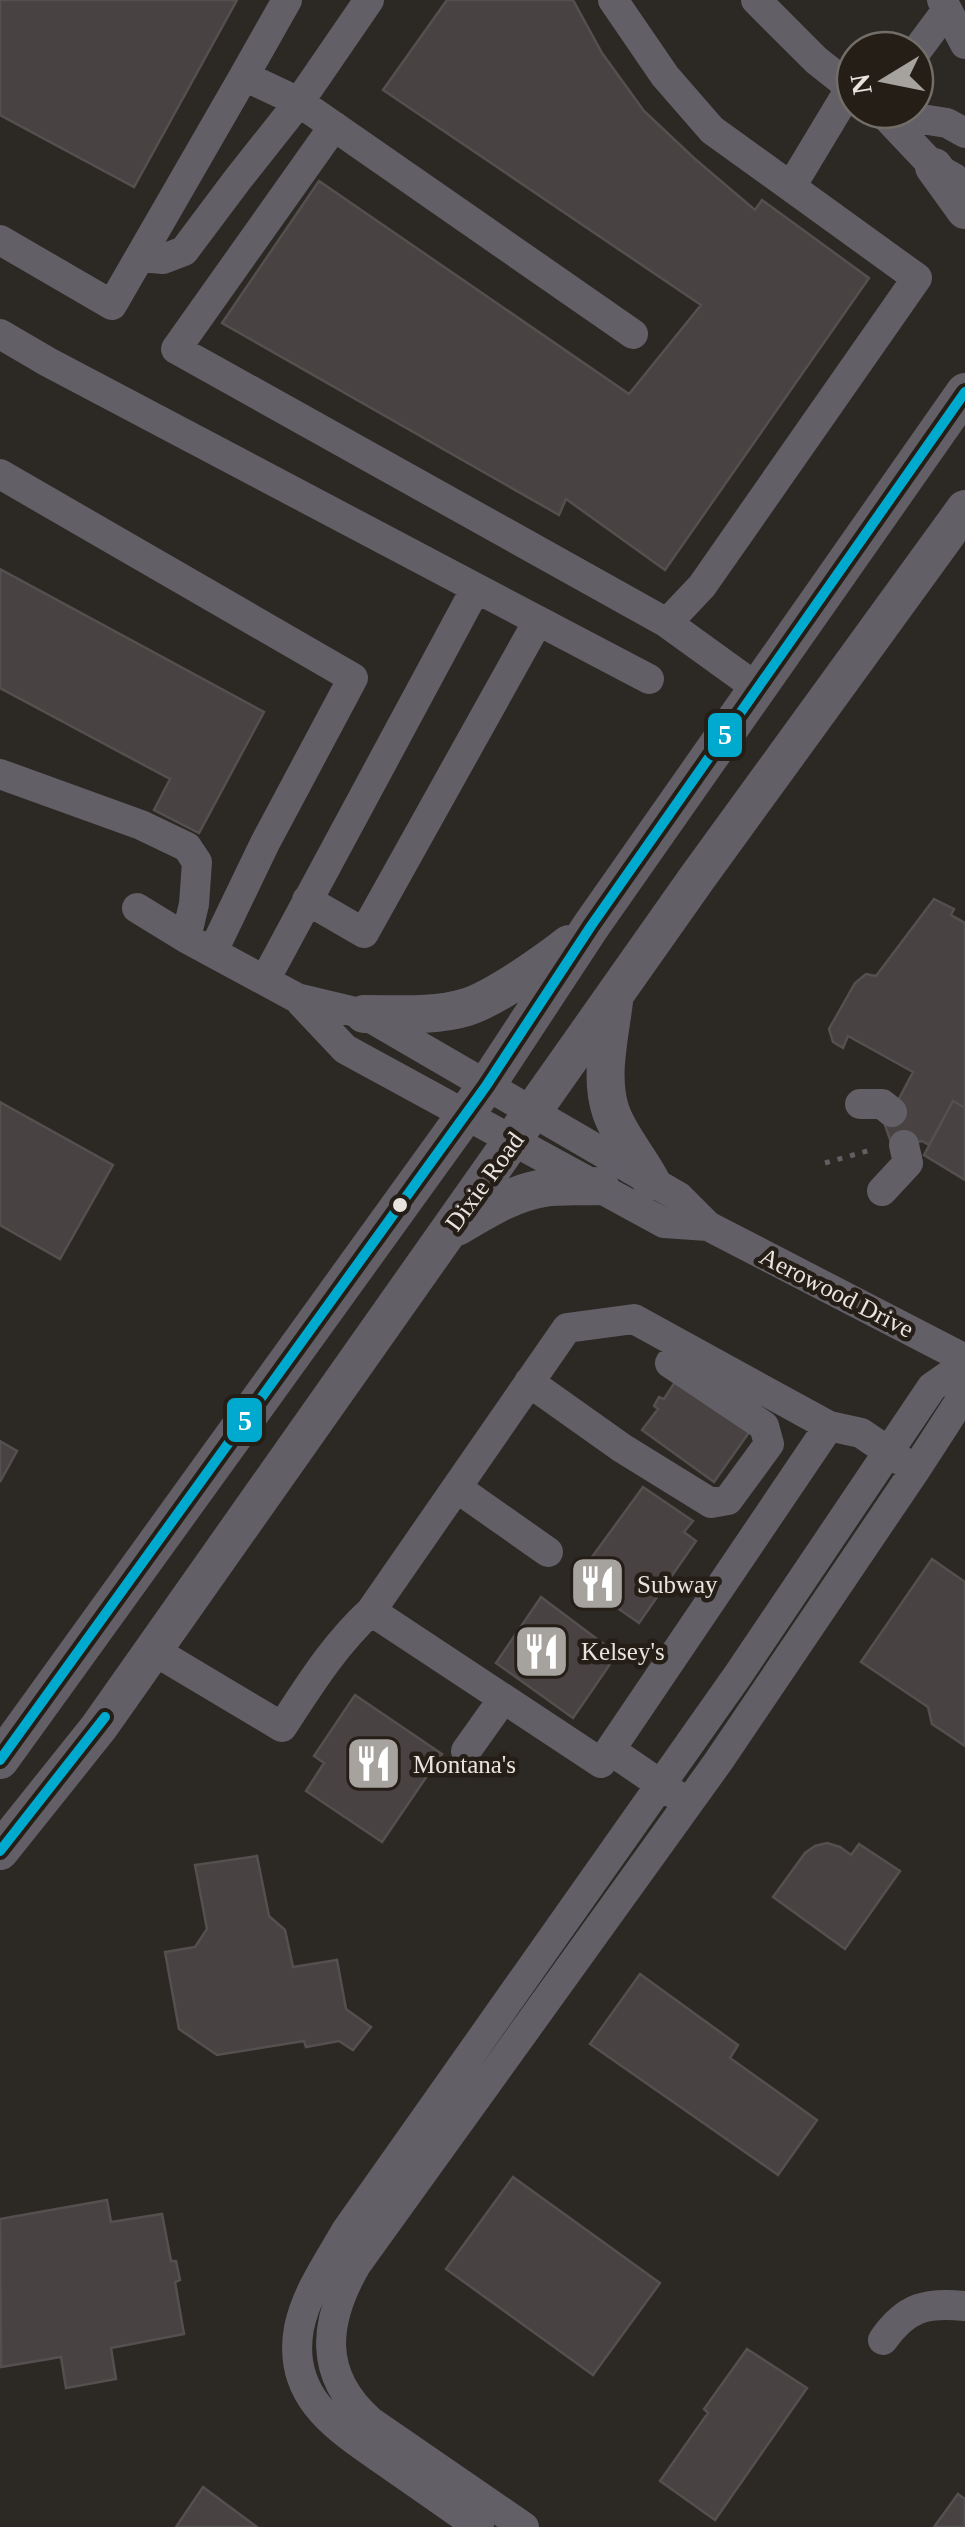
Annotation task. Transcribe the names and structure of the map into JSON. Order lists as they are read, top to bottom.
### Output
{
  "streets": {
    "main road": ["Dixie Road"],
    "street": ["Aerowood Drive"]
  },
  "crossings": [
    ["Dixie Road", "Aerowood Drive"]
  ],
  "places": {
    "restaurant": ["Subway", "Kelsey's", "Montana's"]
  },
  "lines": ["transit line 5"],
  "north": "left"
}
